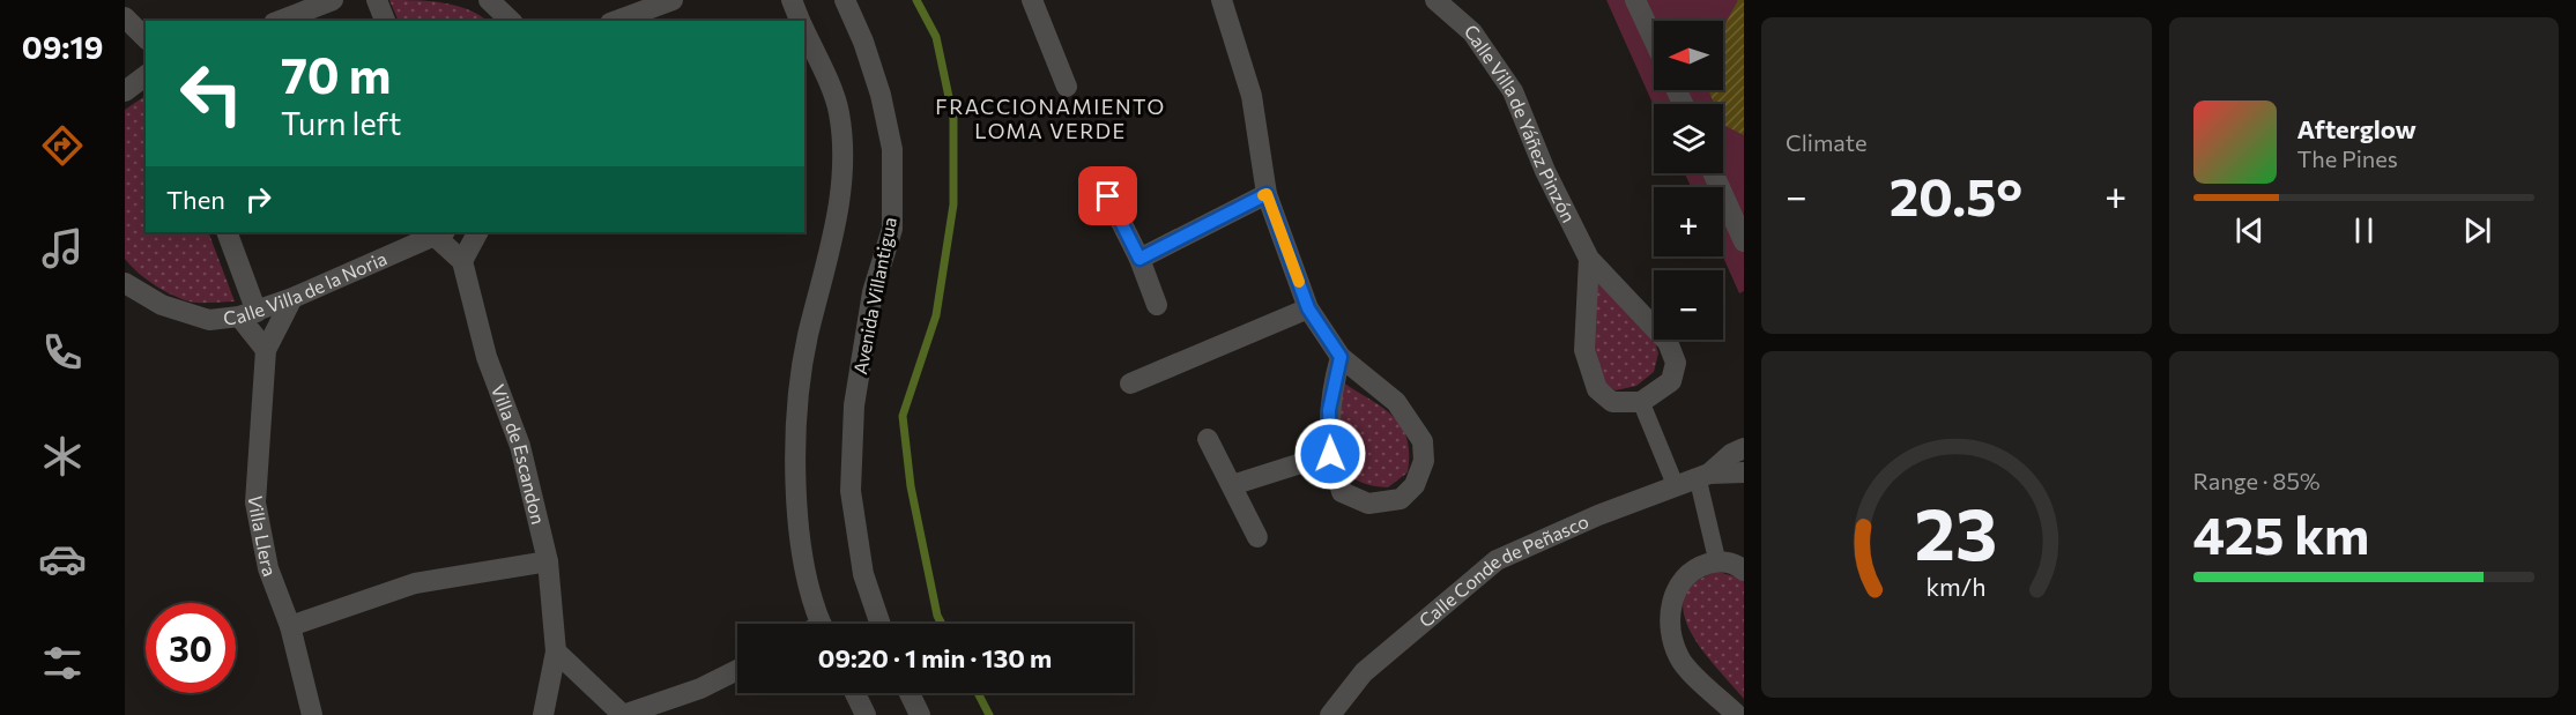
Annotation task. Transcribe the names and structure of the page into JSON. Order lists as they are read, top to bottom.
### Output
{
  "streets": {
    "street": [
      "Calle Villa de Yáñez Pinzón",
      "Calle Villa de la Noria",
      "Avenida Villantigua",
      "Villa de Escandon",
      "Villa Llera",
      "Calle Conde de Peñasco"
    ]
  },
  "crossings": [
    ["Calle Villa de la Noria", "Villa Llera"]
  ],
  "districts": ["FRACCIONAMIENTO LOMA VERDE"],
  "north": "left",
  "page": {
    "tabs": "09:19",
    "tile": [
      "Climate",
      ["Range · 85%", "425 km"]
    ],
    "map_buttons": ["+", "−"],
    "turn": ["70 m", "Turn left"],
    "song": ["Afterglow", "The Pines"],
    "then": "Then",
    "heat": ["−", "20.5°", "+"],
    "limit": "30",
    "trip": "09:20 · 1 min · 130 m",
    "gauge": ["23", "km/h"]
  }
}
